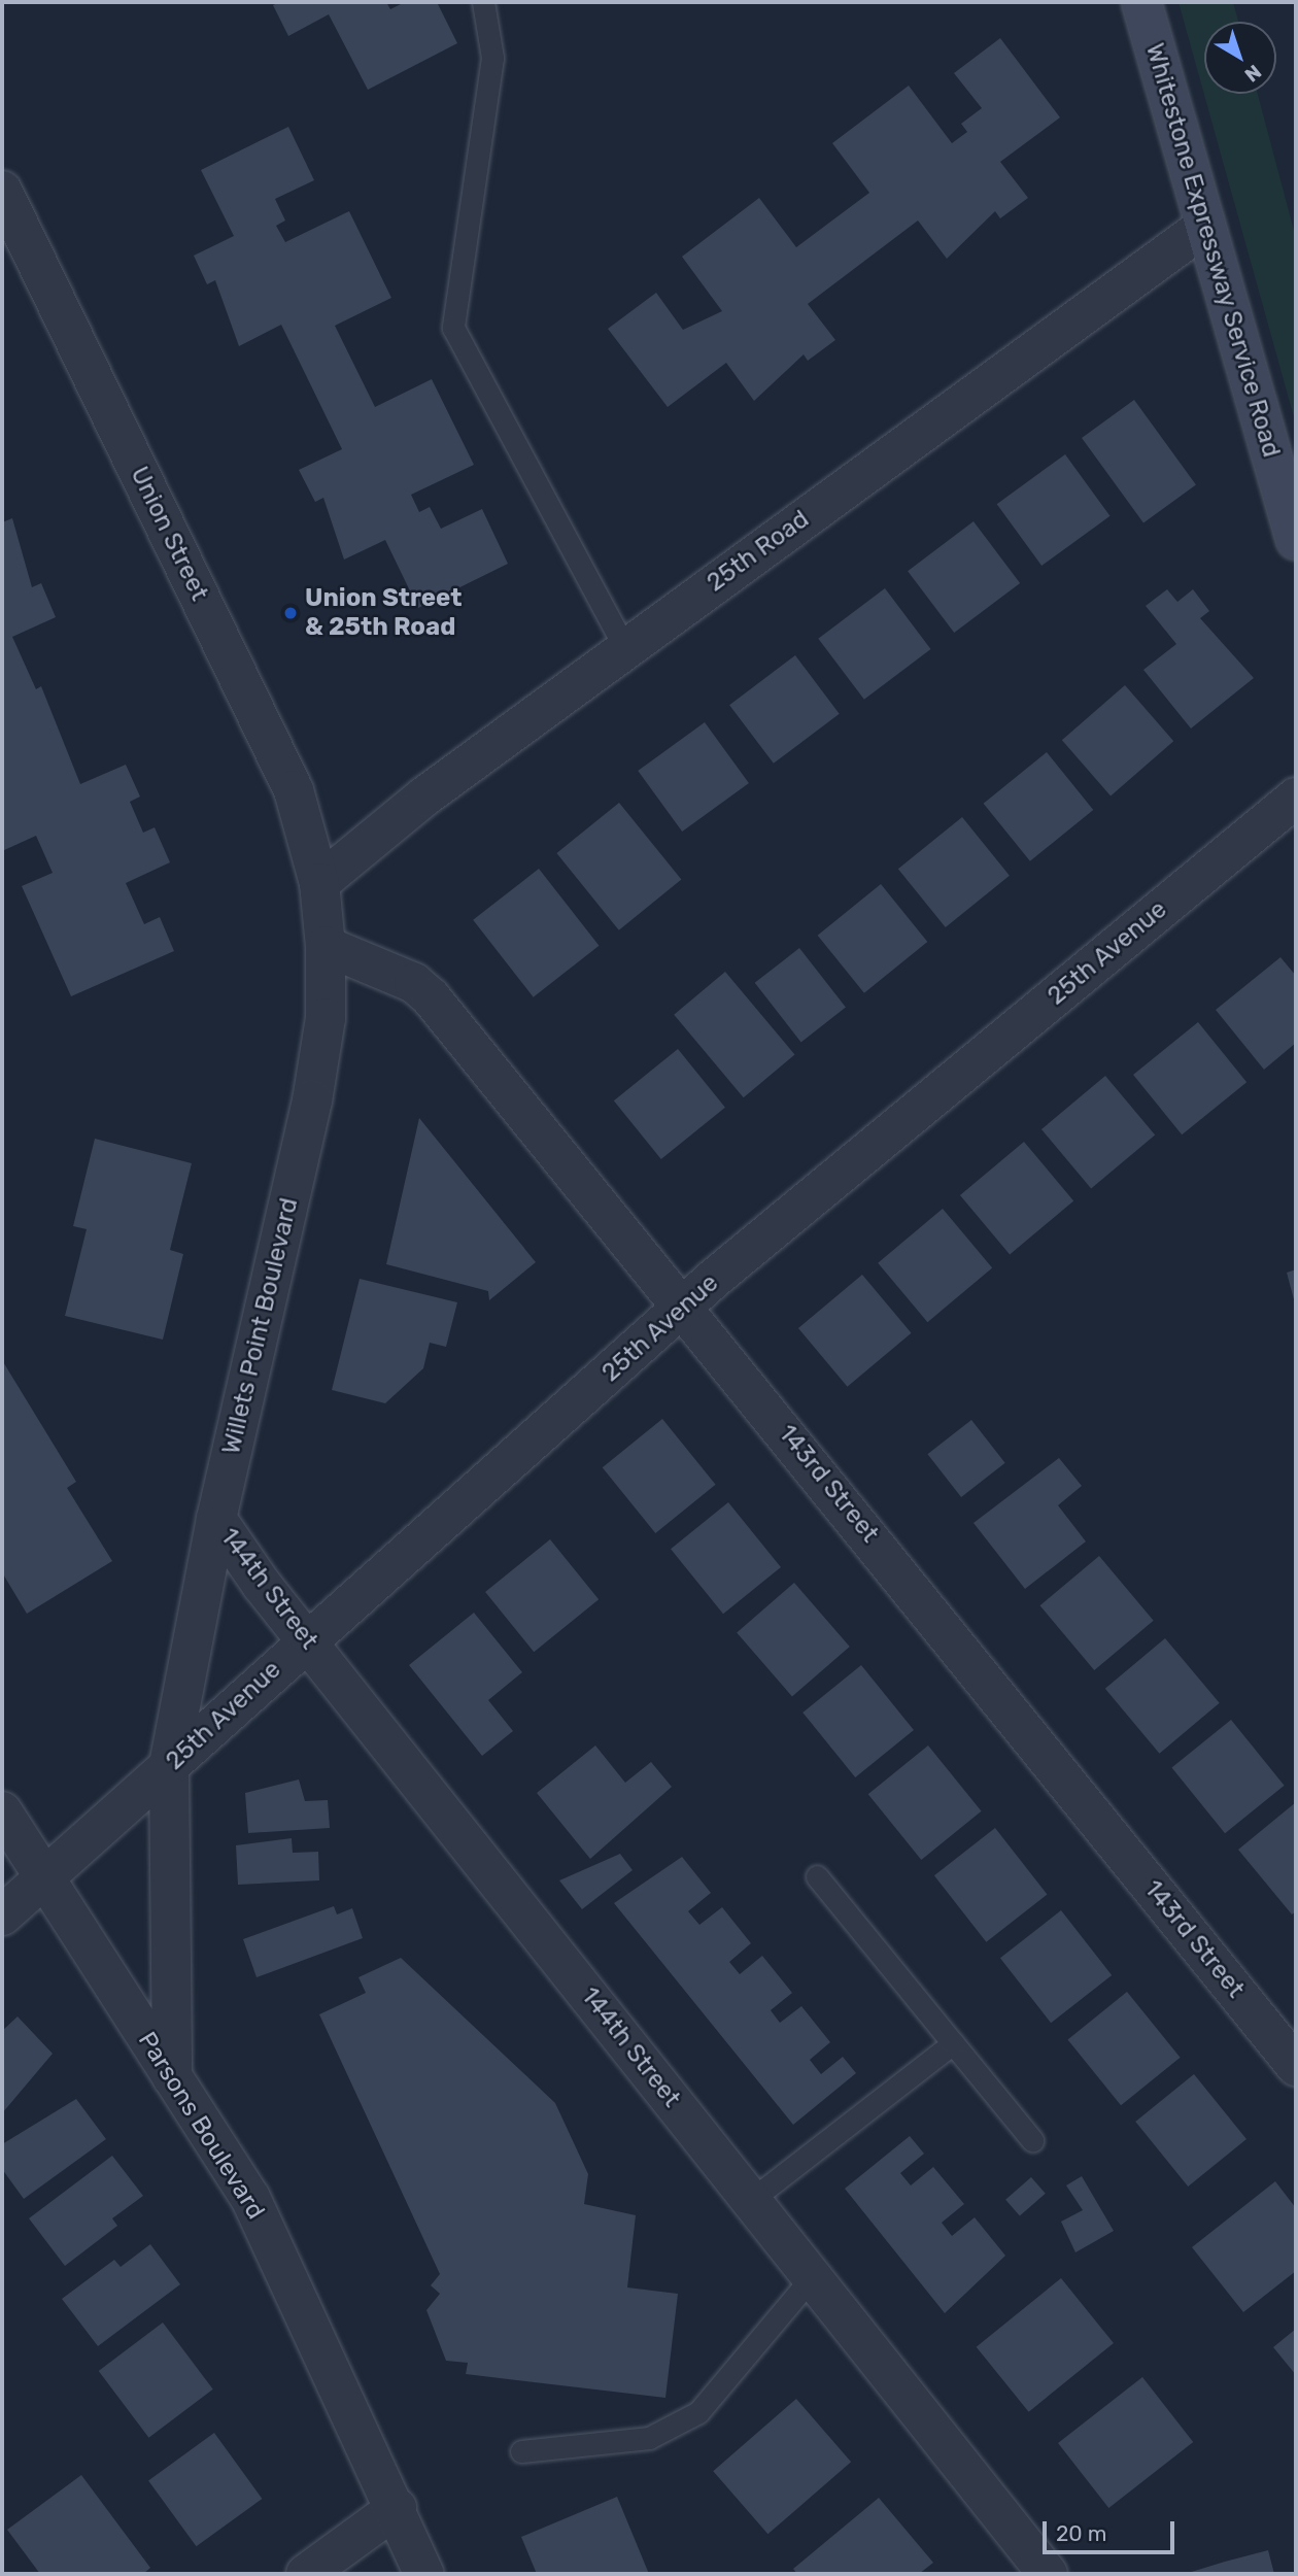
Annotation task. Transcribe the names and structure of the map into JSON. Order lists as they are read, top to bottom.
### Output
{
  "streets": {
    "main road": ["Whitestone Expressway Service Road"],
    "street": [
      "Union Street",
      "25th Road",
      "25th Avenue",
      "Willets Point Boulevard",
      "143rd Street",
      "144th Street",
      "Parsons Boulevard"
    ]
  },
  "crossings": [
    ["Whitestone Expressway Service Road", "25th Road"],
    ["Union Street", "25th Road"],
    ["Union Street", "Willets Point Boulevard"],
    ["25th Road", "Willets Point Boulevard"],
    ["25th Avenue", "Willets Point Boulevard"],
    ["25th Avenue", "143rd Street"],
    ["25th Avenue", "144th Street"],
    ["25th Avenue", "Parsons Boulevard"],
    ["Willets Point Boulevard", "143rd Street"],
    ["Willets Point Boulevard", "144th Street"],
    ["Willets Point Boulevard", "Parsons Boulevard"]
  ],
  "places": ["Union Street & 25th Road"],
  "scale_bar": "20 m",
  "north": "bottom right"
}
